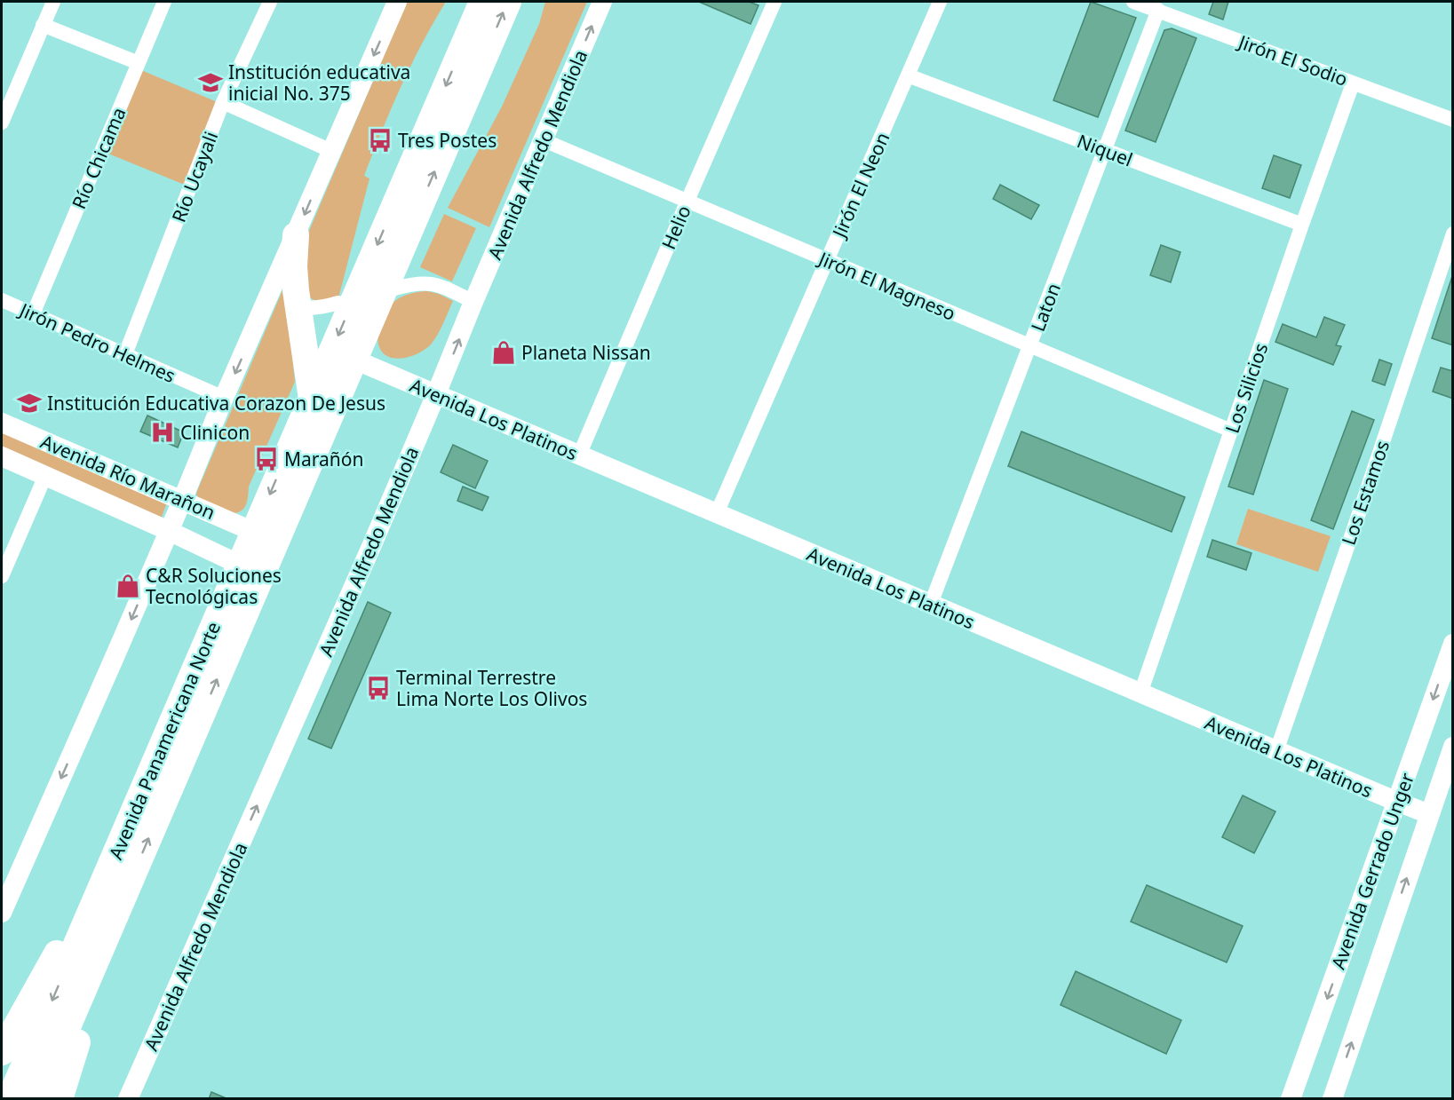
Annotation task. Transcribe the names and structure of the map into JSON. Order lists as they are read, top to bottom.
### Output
{
  "streets": {
    "highway": ["Avenida Panamericana Norte"],
    "main road": [
      "Avenida Alfredo Mendiola",
      "Avenida Los Platinos",
      "Avenida Río Marañon",
      "Avenida Gerrado Unger"
    ],
    "street": [
      "Jirón El Sodio",
      "Niquel",
      "Río Chicama",
      "Río Ucayali",
      "Jirón El Neon",
      "Helio",
      "Jirón El Magneso",
      "Laton",
      "Jirón Pedro Helmes",
      "Los Silicios",
      "Los Estamos"
    ]
  },
  "crossings": [
    ["Jirón El Sodio", "Laton"],
    ["Jirón El Sodio", "Los Silicios"],
    ["Niquel", "Jirón El Neon"],
    ["Niquel", "Laton"],
    ["Niquel", "Los Silicios"],
    ["Avenida Alfredo Mendiola", "Jirón El Magneso"],
    ["Avenida Alfredo Mendiola", "Avenida Los Platinos"],
    ["Río Chicama", "Jirón Pedro Helmes"],
    ["Río Ucayali", "Jirón Pedro Helmes"],
    ["Jirón El Neon", "Jirón El Magneso"],
    ["Jirón El Neon", "Avenida Los Platinos"],
    ["Helio", "Jirón El Magneso"],
    ["Helio", "Avenida Los Platinos"],
    ["Jirón El Magneso", "Laton"],
    ["Jirón El Magneso", "Los Silicios"],
    ["Laton", "Avenida Los Platinos"],
    ["Los Silicios", "Avenida Los Platinos"],
    ["Avenida Los Platinos", "Los Estamos"],
    ["Avenida Los Platinos", "Avenida Panamericana Norte"],
    ["Avenida Los Platinos", "Avenida Gerrado Unger"],
    ["Avenida Río Marañon", "Avenida Panamericana Norte"]
  ],
  "one_way": ["Avenida Alfredo Mendiola"],
  "places": {
    "school or university": ["Institución educativa inicial No. 375", "Institución Educativa Corazon De Jesus"],
    "bus stop": ["Tres Postes", "Marañón", "Terminal Terrestre Lima Norte Los Olivos"],
    "shop": ["Planeta Nissan", "C&R Soluciones Tecnológicas"],
    "hospital": ["Clinicon"]
  }
}
